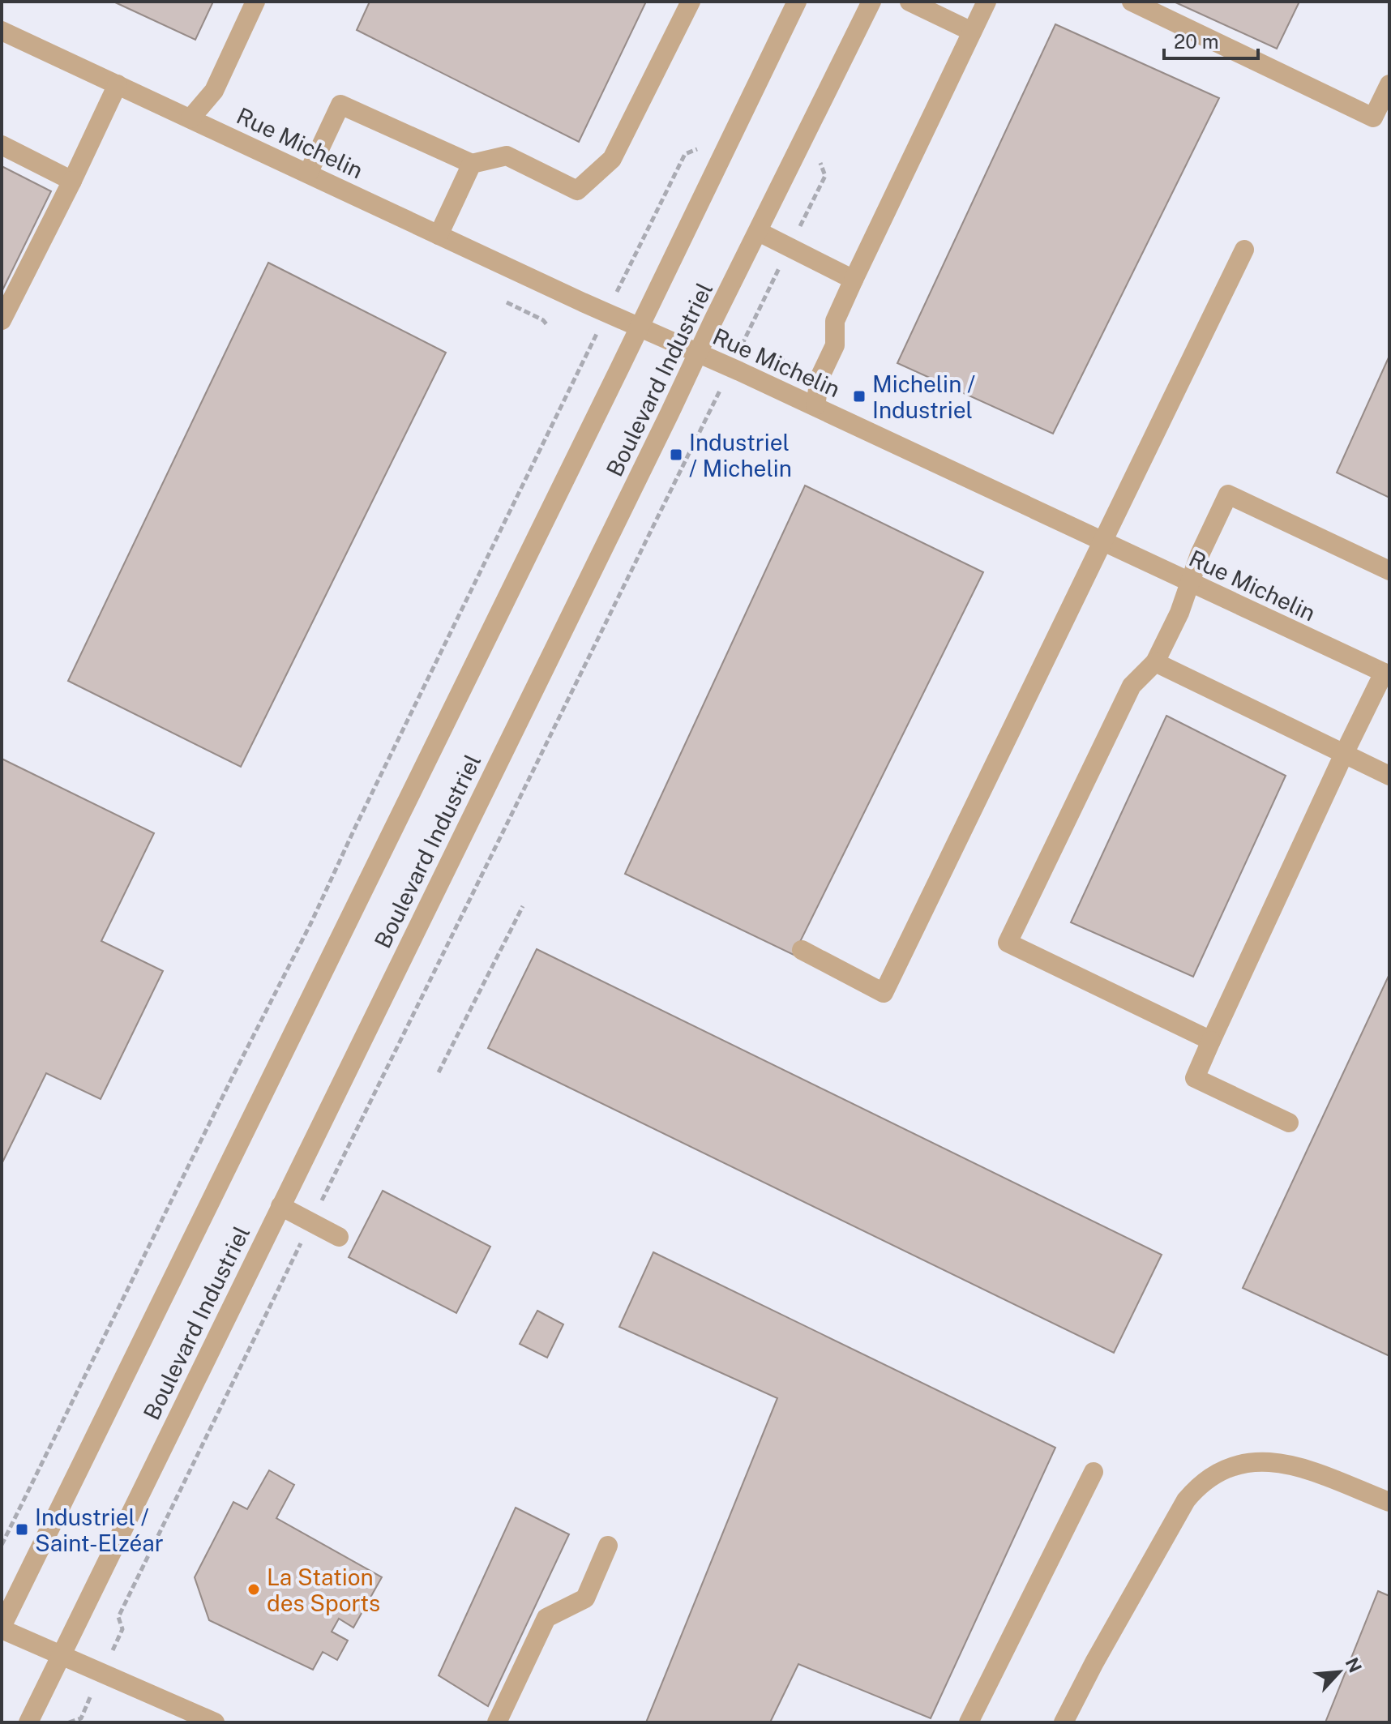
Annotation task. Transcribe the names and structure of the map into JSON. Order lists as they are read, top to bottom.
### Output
{
  "streets": {
    "street": ["Rue Michelin", "Boulevard Industriel"]
  },
  "crossings": [
    ["Rue Michelin", "Boulevard Industriel"]
  ],
  "places": {
    "transit": ["Michelin / Industriel", "Industriel / Michelin", "Industriel / Saint-Elzéar"],
    "other": ["La Station des Sports"]
  },
  "scale_bar": "20 m",
  "north": "top right"
}
